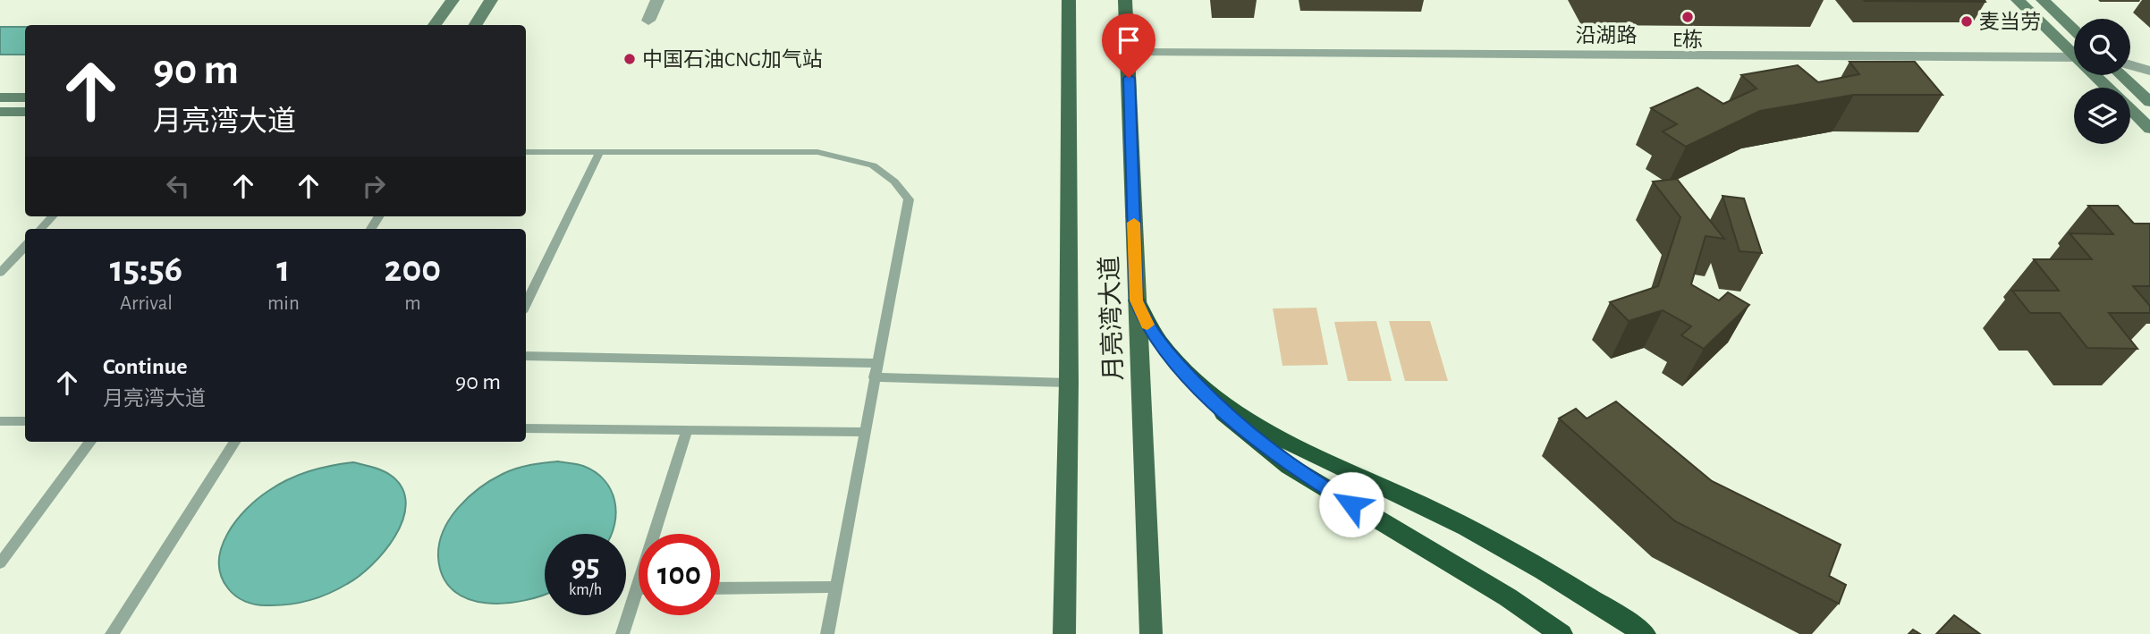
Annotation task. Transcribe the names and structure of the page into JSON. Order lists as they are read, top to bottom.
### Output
{
  "streets": {
    "main road": ["月亮湾大道"],
    "street": ["沿湖路"]
  },
  "crossings": [
    ["沿湖路", "月亮湾大道"]
  ],
  "places": ["E栋", "麦当劳", "中国石油CNG加气站"],
  "page": {
    "turn": ["90 m", "月亮湾大道"],
    "eta": [
      "15:56",
      "Arrival",
      "1",
      "min",
      "200",
      "m"
    ],
    "list": [
      {
        "name": "Continue",
        "note": "月亮湾大道",
        "value": "90 m"
      }
    ],
    "speed": "95 km/h",
    "limit": "100"
  }
}
